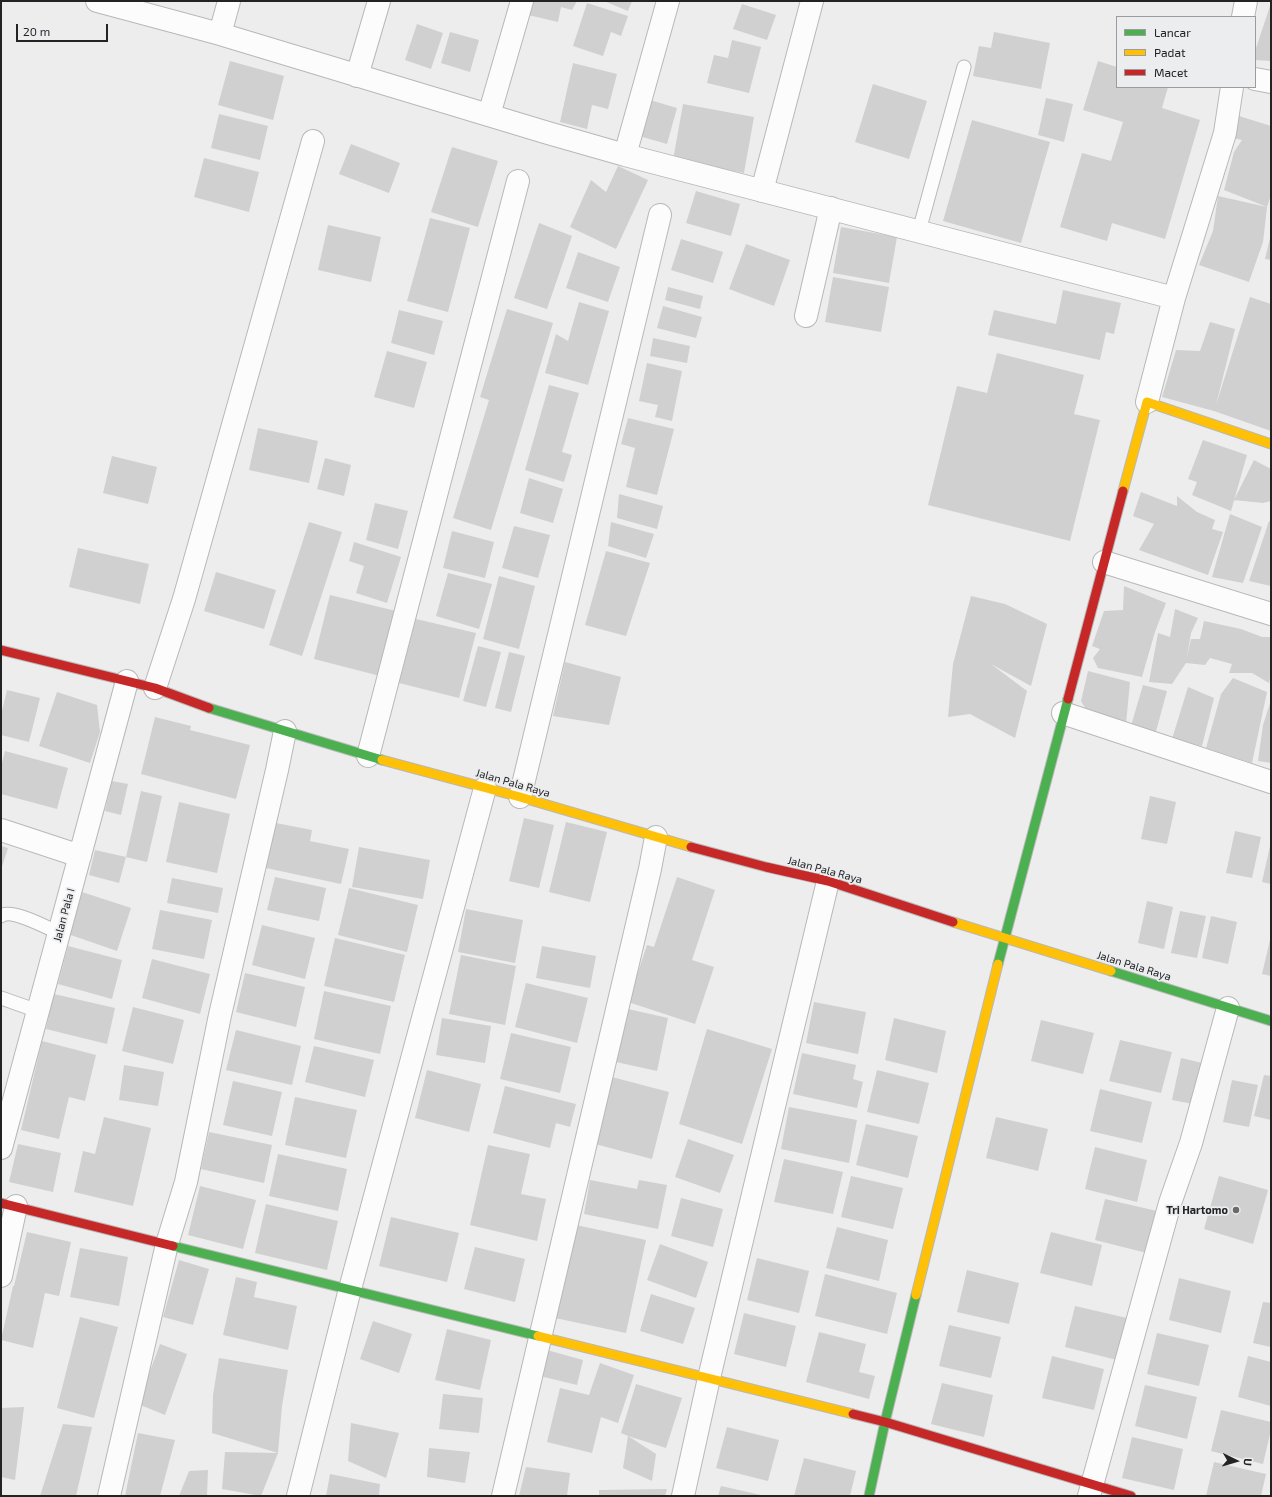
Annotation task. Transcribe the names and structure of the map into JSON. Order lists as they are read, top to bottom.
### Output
{
  "streets": {
    "street": ["Jalan Pala Raya", "Jalan Pala I"]
  },
  "crossings": [
    ["Jalan Pala Raya", "Jalan Pala I"]
  ],
  "places": ["Tri Hartomo"],
  "legend": ["Lancar", "Padat", "Macet"],
  "scale_bar": "20 m",
  "north": "right"
}
